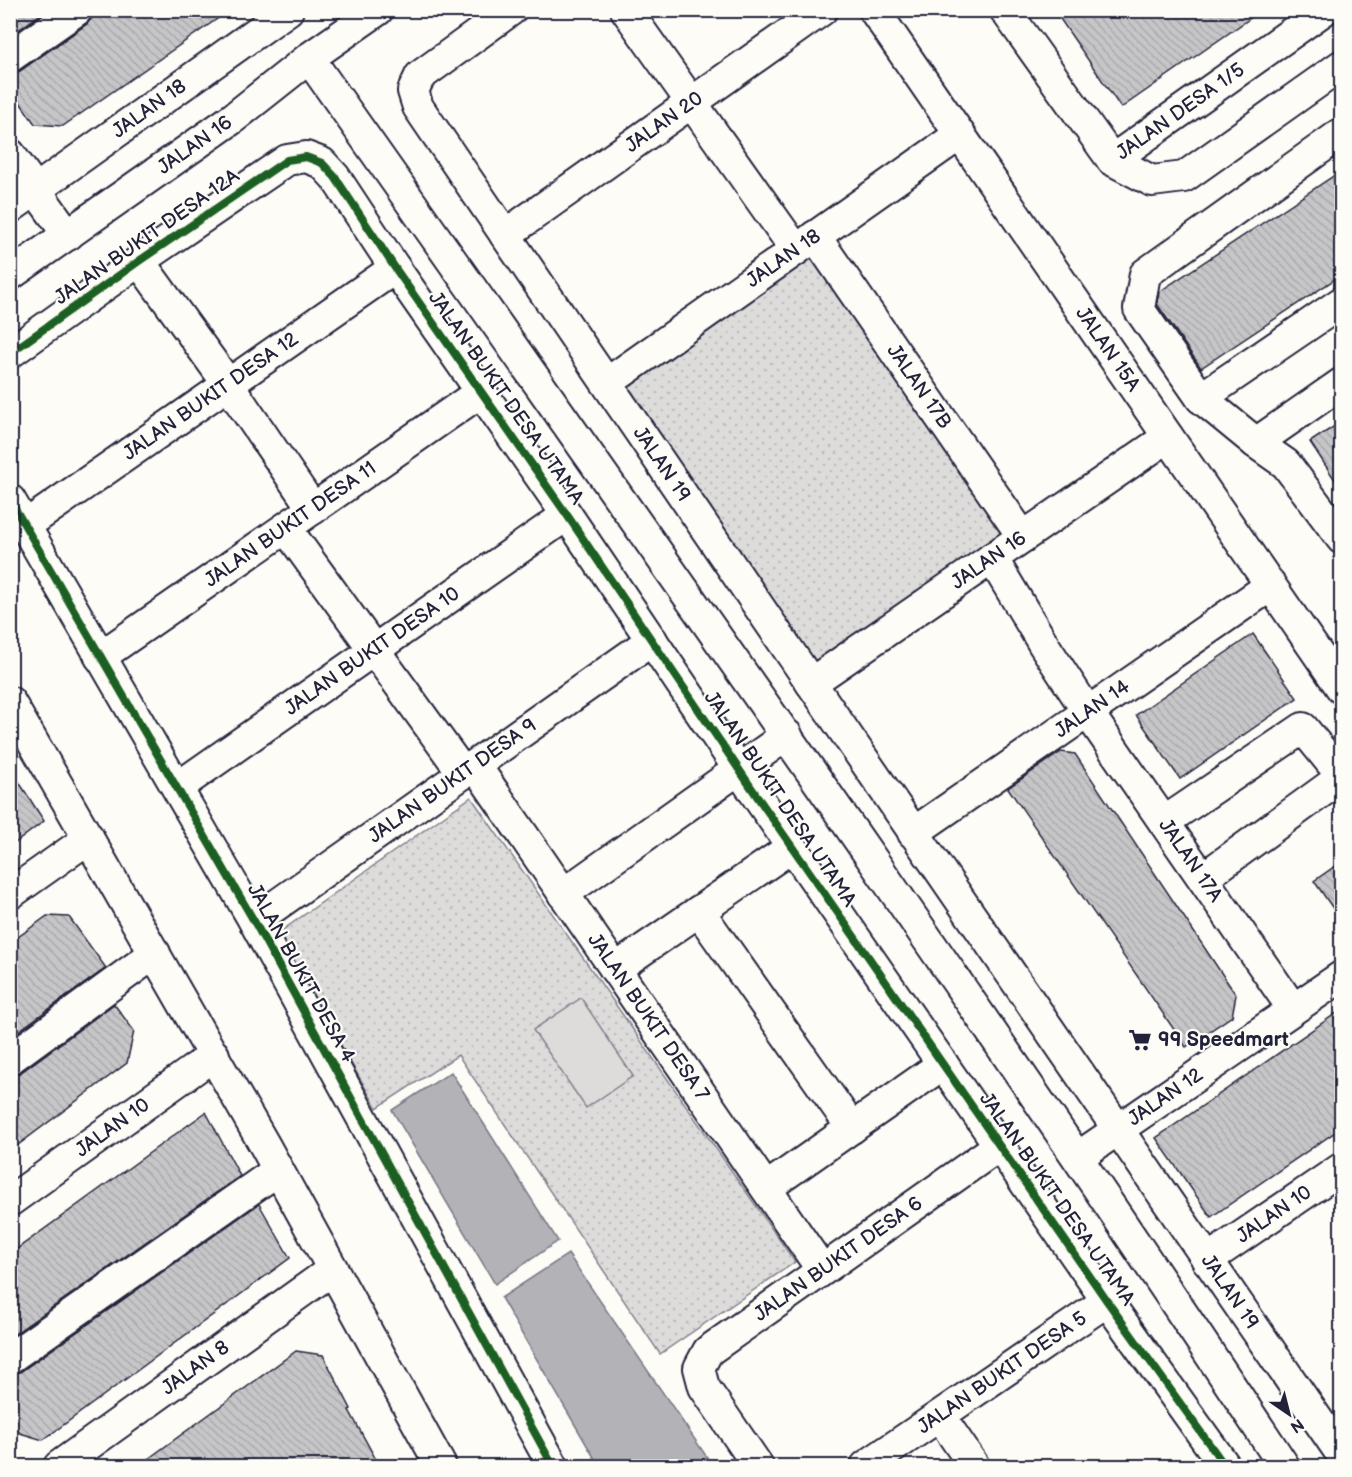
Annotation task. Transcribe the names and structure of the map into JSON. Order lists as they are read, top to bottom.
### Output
{
  "streets": {
    "street": [
      "JALAN 18",
      "JALAN DESA 1/5",
      "JALAN 20",
      "JALAN 16",
      "JALAN BUKIT DESA 12A",
      "JALAN 15A",
      "JALAN 17B",
      "JALAN BUKIT DESA 12",
      "JALAN BUKIT DESA UTAMA",
      "JALAN 19",
      "JALAN BUKIT DESA 11",
      "JALAN BUKIT DESA 10",
      "JALAN 14",
      "JALAN BUKIT DESA 9",
      "JALAN 17A",
      "JALAN BUKIT DESA 4",
      "JALAN BUKIT DESA 7",
      "JALAN 12",
      "JALAN 10",
      "JALAN BUKIT DESA 6",
      "JALAN 8",
      "JALAN BUKIT DESA 5"
    ]
  },
  "crossings": [
    ["JALAN 18", "JALAN 15A"],
    ["JALAN 18", "JALAN 17B"],
    ["JALAN 18", "JALAN 19"],
    ["JALAN 20", "JALAN 17B"],
    ["JALAN 20", "JALAN 19"],
    ["JALAN 16", "JALAN 15A"],
    ["JALAN 16", "JALAN 17B"],
    ["JALAN 16", "JALAN BUKIT DESA UTAMA"],
    ["JALAN 16", "JALAN 19"],
    ["JALAN 16", "JALAN 17A"],
    ["JALAN BUKIT DESA 12A", "JALAN BUKIT DESA UTAMA"],
    ["JALAN 15A", "JALAN 14"],
    ["JALAN BUKIT DESA 12", "JALAN BUKIT DESA UTAMA"],
    ["JALAN BUKIT DESA 12", "JALAN BUKIT DESA 4"],
    ["JALAN BUKIT DESA UTAMA", "JALAN BUKIT DESA 11"],
    ["JALAN BUKIT DESA UTAMA", "JALAN BUKIT DESA 10"],
    ["JALAN BUKIT DESA UTAMA", "JALAN BUKIT DESA 9"],
    ["JALAN BUKIT DESA UTAMA", "JALAN 12"],
    ["JALAN BUKIT DESA UTAMA", "JALAN BUKIT DESA 6"],
    ["JALAN BUKIT DESA UTAMA", "JALAN BUKIT DESA 5"],
    ["JALAN 19", "JALAN 14"],
    ["JALAN 19", "JALAN 12"],
    ["JALAN 19", "JALAN 10"],
    ["JALAN BUKIT DESA 11", "JALAN BUKIT DESA 4"],
    ["JALAN BUKIT DESA 11", "JALAN BUKIT DESA 7"],
    ["JALAN BUKIT DESA 10", "JALAN BUKIT DESA 4"],
    ["JALAN BUKIT DESA 10", "JALAN BUKIT DESA 7"],
    ["JALAN 14", "JALAN 17A"],
    ["JALAN BUKIT DESA 9", "JALAN BUKIT DESA 4"],
    ["JALAN BUKIT DESA 9", "JALAN BUKIT DESA 7"],
    ["JALAN 17A", "JALAN 12"],
    ["JALAN BUKIT DESA 7", "JALAN BUKIT DESA 6"]
  ],
  "places": {
    "supermarket": ["99 Speedmart"]
  },
  "north": "bottom right"
}
